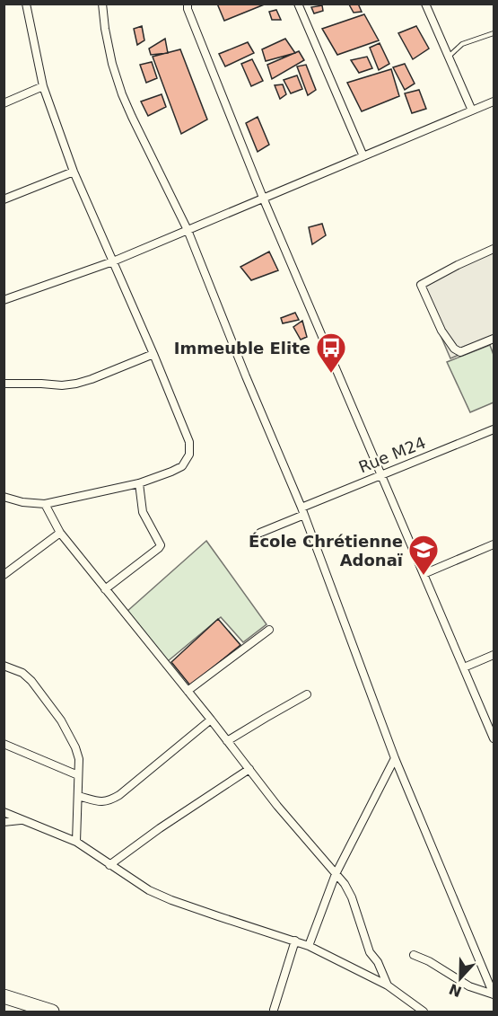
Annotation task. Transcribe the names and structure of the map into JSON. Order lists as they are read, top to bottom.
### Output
{
  "streets": {
    "street": ["Rue M24"]
  },
  "places": {
    "bus stop": ["Immeuble Elite"],
    "school or university": ["École Chrétienne Adonaï"]
  },
  "north": "bottom"
}
